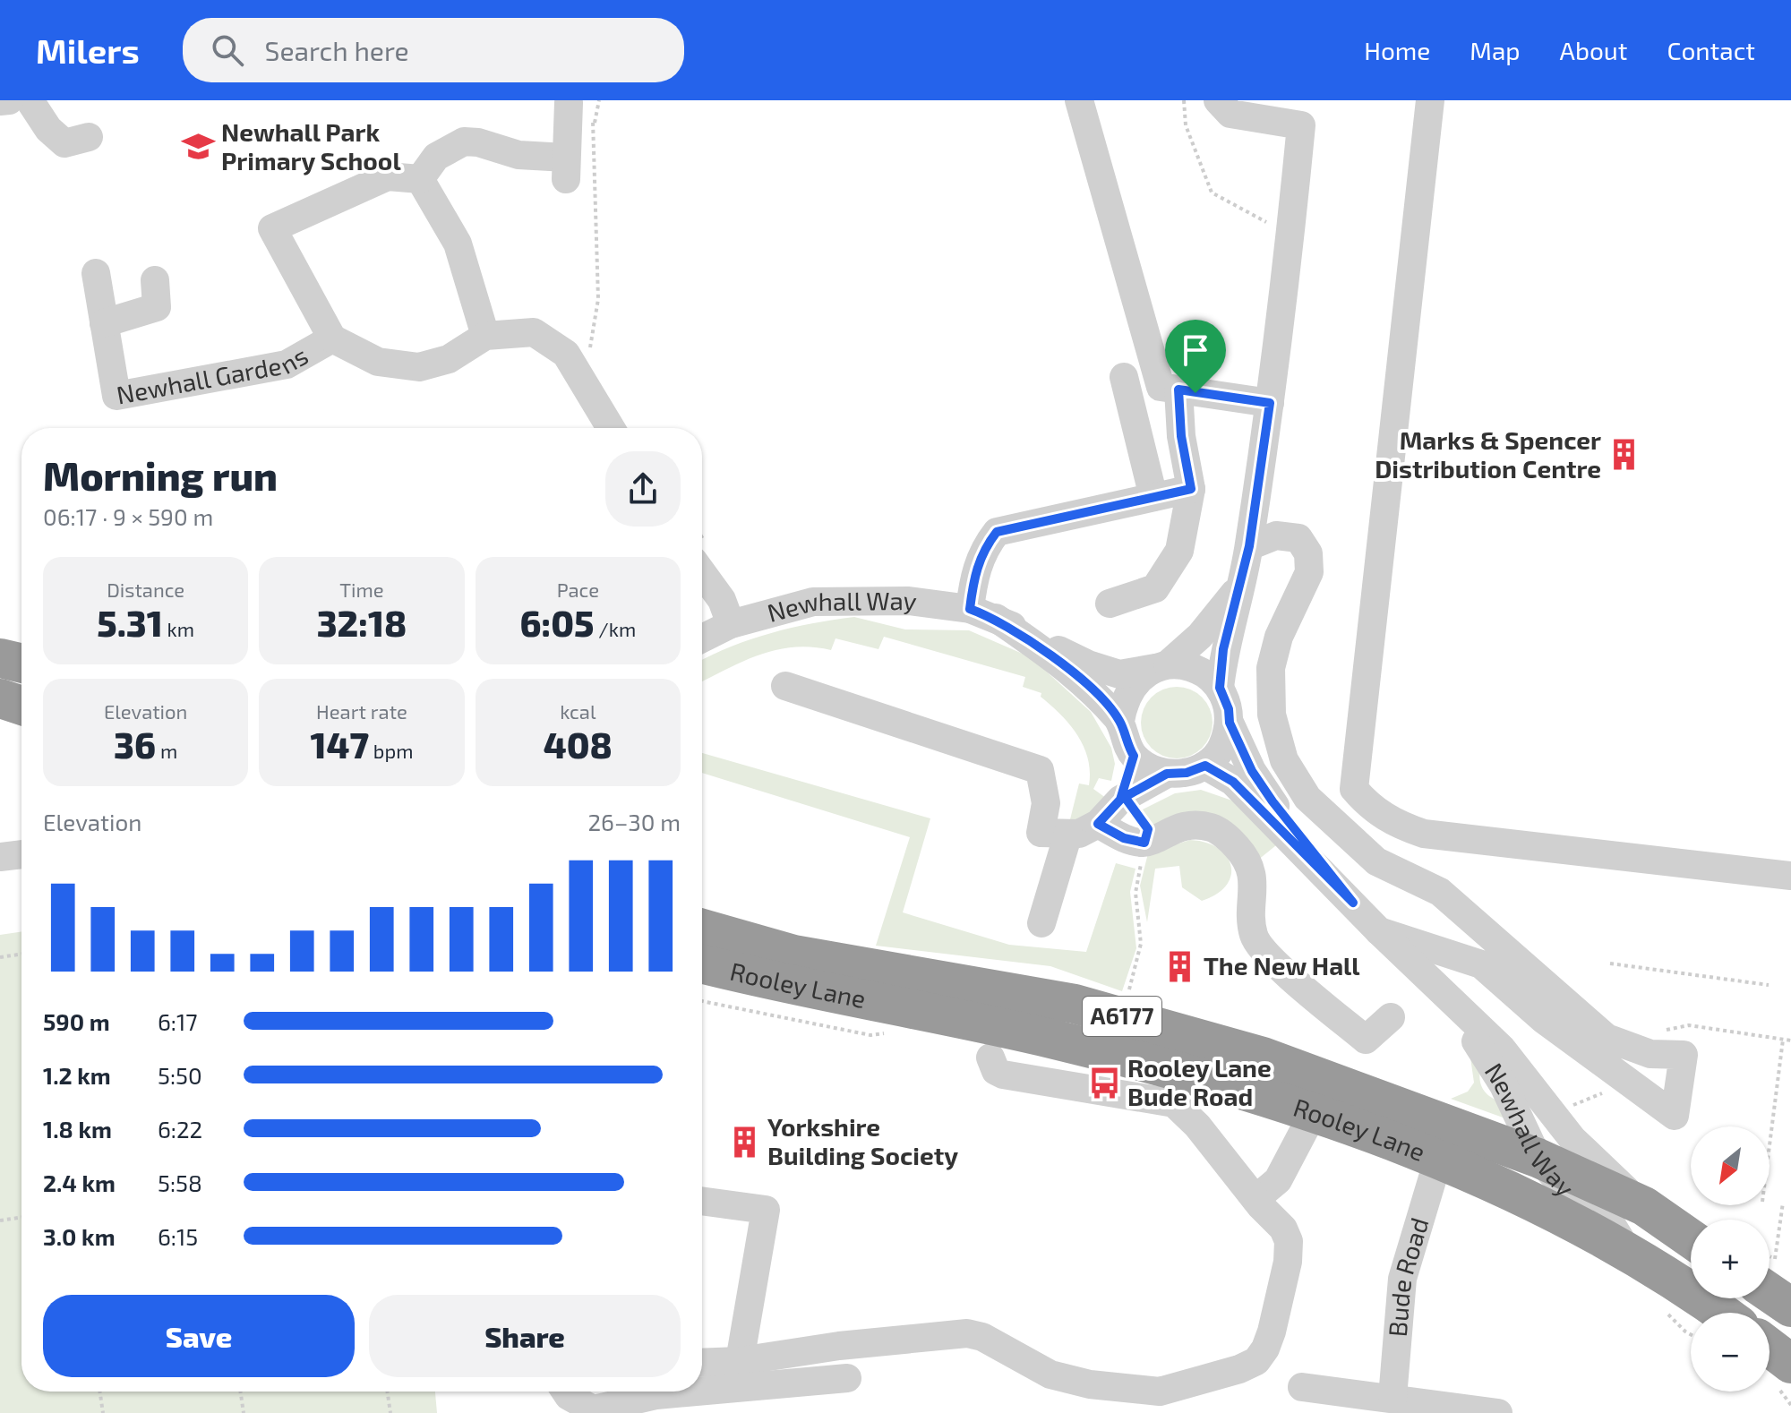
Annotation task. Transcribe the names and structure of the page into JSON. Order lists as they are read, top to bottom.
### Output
{
  "streets": {
    "highway": ["Rooley Lane", "A6177"],
    "street": ["Newhall Gardens", "Newhall Way", "Bude Road"]
  },
  "crossings": [
    ["Newhall Way", "Rooley Lane"],
    ["Rooley Lane", "Bude Road"]
  ],
  "places": {
    "school or university": ["Newhall Park Primary School"],
    "building": ["Marks & Spencer Distribution Centre", "The New Hall", "Yorkshire Building Society"],
    "bus stop": ["Rooley Lane Bude Road"]
  },
  "north": "bottom left",
  "page": {
    "header": "Milers",
    "search": "Search here",
    "nav": [
      "Home",
      "Map",
      "About",
      "Contact"
    ],
    "heading": ["Morning run", "06:17 · 9 × 590 m"],
    "stats": [
      ["Distance", "5.31 km"],
      ["Time", "32:18"],
      ["Pace", "6:05 /km"],
      ["Elevation", "36 m"],
      ["Heart rate", "147 bpm"],
      ["kcal", "408"]
    ],
    "chart": ["Elevation", "26–30 m"],
    "list": [
      {
        "name": "590 m",
        "note": "6:17"
      },
      {
        "name": "1.2 km",
        "note": "5:50"
      },
      {
        "name": "1.8 km",
        "note": "6:22"
      },
      {
        "name": "2.4 km",
        "note": "5:58"
      },
      {
        "name": "3.0 km",
        "note": "6:15"
      }
    ],
    "map_buttons": ["+", "−"],
    "buttons": ["Save", "Share"]
  }
}
